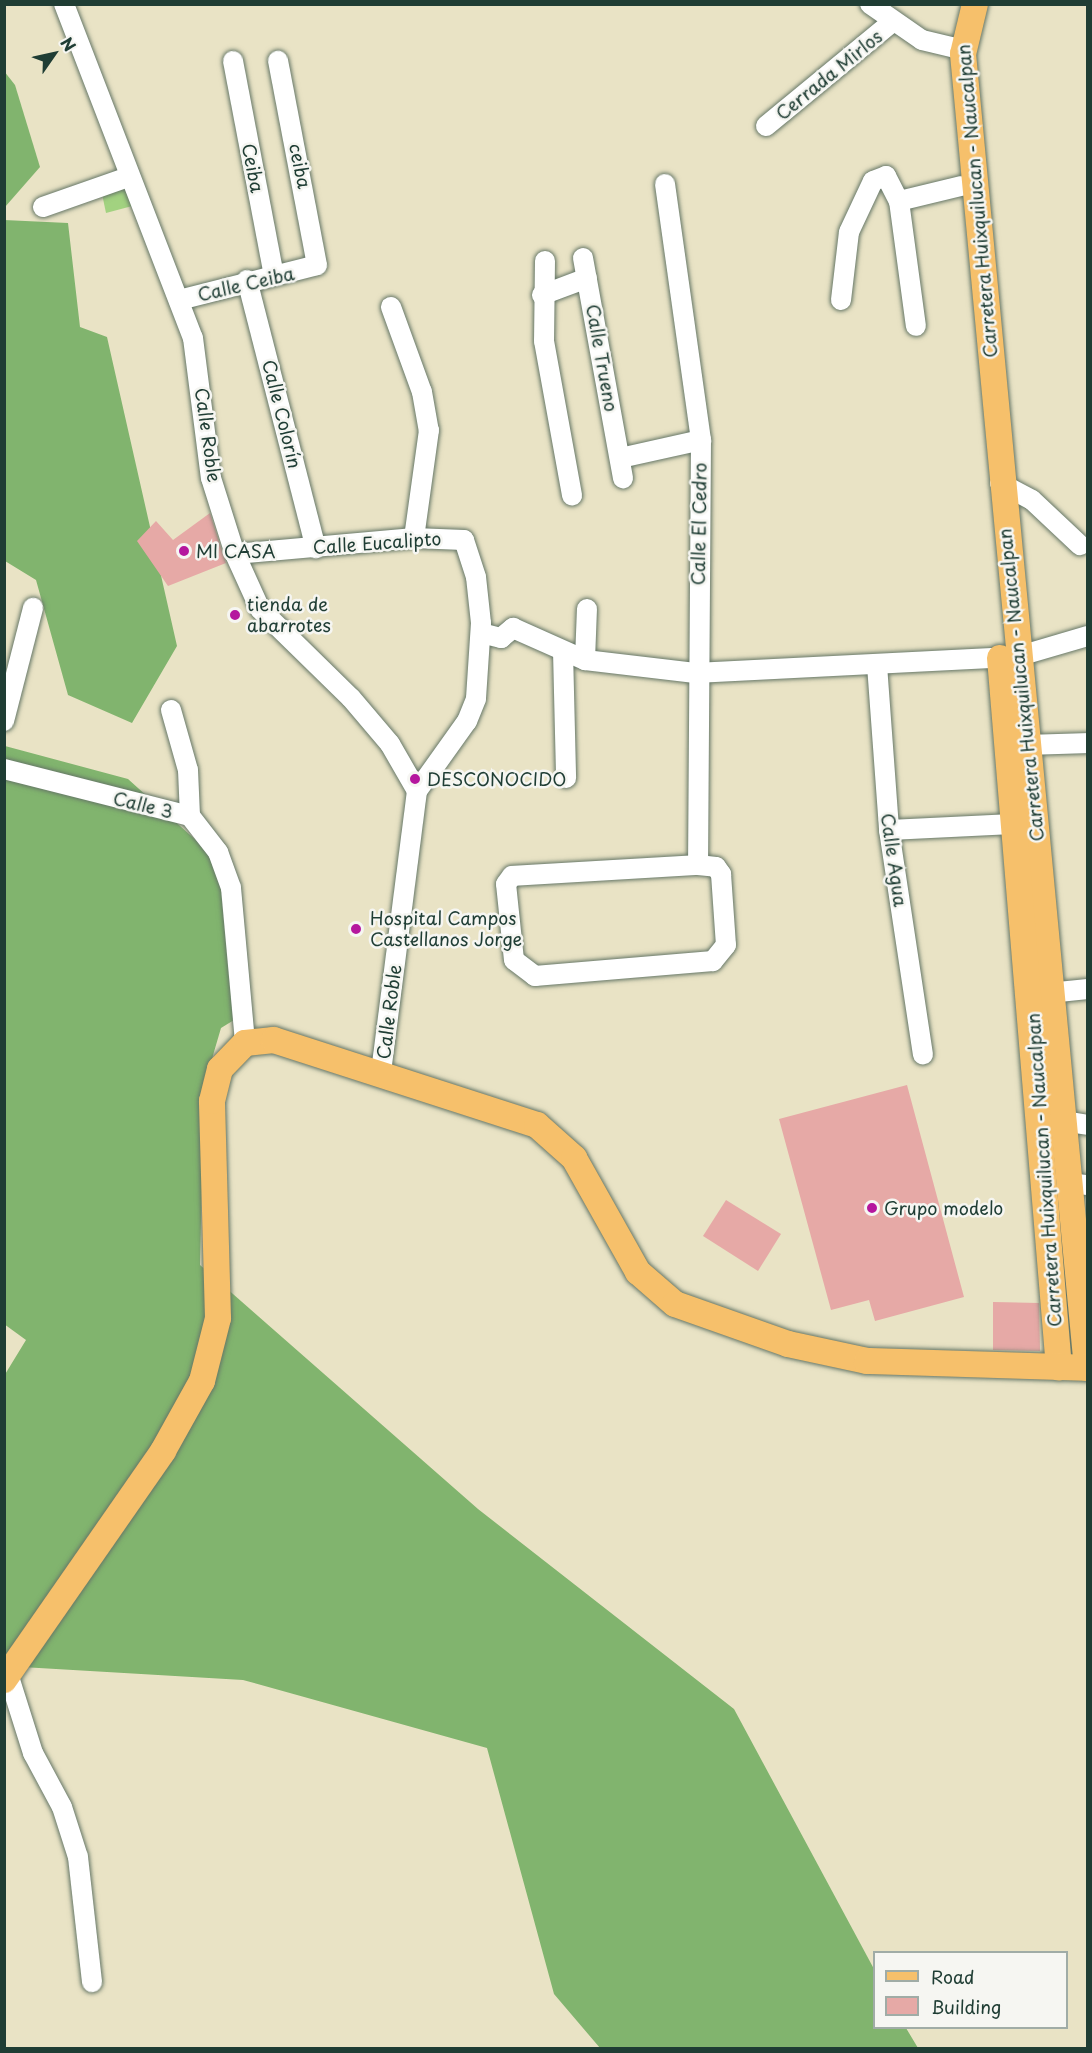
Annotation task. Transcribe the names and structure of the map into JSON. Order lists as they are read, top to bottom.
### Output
{
  "streets": {
    "main road": ["Carretera Huixquilucan - Naucalpan"],
    "street": [
      "Cerrada Mirlos",
      "ceiba",
      "Ceiba",
      "Calle Ceiba",
      "Calle Trueno",
      "Calle Colorín",
      "Calle Roble",
      "Calle El Cedro",
      "Calle Eucalipto",
      "Calle 3",
      "Calle Agua"
    ]
  },
  "crossings": [
    ["ceiba", "Calle Ceiba"],
    ["Ceiba", "Calle Ceiba"],
    ["Calle Ceiba", "Calle Colorín"],
    ["Calle Ceiba", "Calle Roble"],
    ["Calle Trueno", "Calle El Cedro"],
    ["Calle Colorín", "Calle Eucalipto"],
    ["Calle Roble", "Calle Eucalipto"]
  ],
  "places": [
    "MI CASA",
    "tienda de abarrotes",
    "DESCONOCIDO",
    "Hospital Campos Castellanos Jorge",
    "Grupo modelo"
  ],
  "legend": ["Road", "Building"],
  "north": "top right"
}
